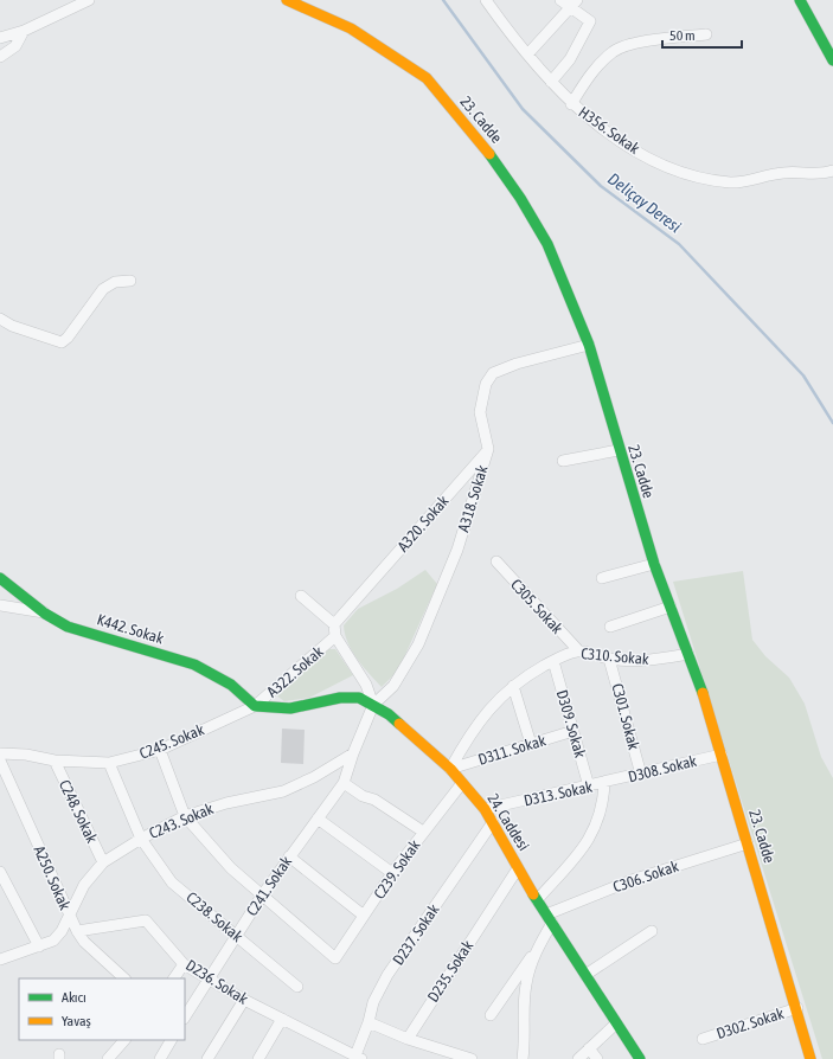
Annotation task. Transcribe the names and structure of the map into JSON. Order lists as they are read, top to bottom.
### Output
{
  "streets": {
    "street": [
      "23. Cadde",
      "H356. Sokak",
      "A318. Sokak",
      "A320. Sokak",
      "C305. Sokak",
      "K442. Sokak",
      "C310. Sokak",
      "A322. Sokak",
      "C301. Sokak",
      "D309. Sokak",
      "C245. Sokak",
      "D311. Sokak",
      "D308. Sokak",
      "D313. Sokak",
      "C248. Sokak",
      "C243. Sokak",
      "24. Caddesi",
      "C239. Sokak",
      "C306. Sokak",
      "A250. Sokak",
      "C241. Sokak",
      "C238. Sokak",
      "D237. Sokak",
      "D235. Sokak",
      "D236. Sokak",
      "D302. Sokak"
    ]
  },
  "crossings": [
    ["23. Cadde", "A318. Sokak"],
    ["23. Cadde", "C310. Sokak"],
    ["23. Cadde", "D308. Sokak"],
    ["23. Cadde", "C306. Sokak"],
    ["23. Cadde", "D302. Sokak"],
    ["A318. Sokak", "A320. Sokak"],
    ["A318. Sokak", "24. Caddesi"],
    ["C305. Sokak", "C310. Sokak"],
    ["K442. Sokak", "A322. Sokak"],
    ["K442. Sokak", "C245. Sokak"],
    ["K442. Sokak", "24. Caddesi"],
    ["C310. Sokak", "C301. Sokak"],
    ["C310. Sokak", "D309. Sokak"],
    ["C310. Sokak", "D311. Sokak"],
    ["C310. Sokak", "24. Caddesi"],
    ["A322. Sokak", "C245. Sokak"],
    ["A322. Sokak", "24. Caddesi"],
    ["C301. Sokak", "D308. Sokak"],
    ["D309. Sokak", "D311. Sokak"],
    ["D309. Sokak", "D313. Sokak"],
    ["C245. Sokak", "C248. Sokak"],
    ["C245. Sokak", "24. Caddesi"],
    ["C245. Sokak", "C238. Sokak"],
    ["D311. Sokak", "24. Caddesi"],
    ["D308. Sokak", "D313. Sokak"],
    ["D313. Sokak", "24. Caddesi"],
    ["C248. Sokak", "C243. Sokak"],
    ["C243. Sokak", "A250. Sokak"],
    ["C243. Sokak", "C241. Sokak"],
    ["C243. Sokak", "C238. Sokak"],
    ["24. Caddesi", "C239. Sokak"],
    ["24. Caddesi", "C306. Sokak"],
    ["24. Caddesi", "D237. Sokak"],
    ["24. Caddesi", "D235. Sokak"],
    ["C239. Sokak", "C241. Sokak"],
    ["A250. Sokak", "D236. Sokak"],
    ["C241. Sokak", "C238. Sokak"],
    ["C241. Sokak", "D236. Sokak"],
    ["D237. Sokak", "D236. Sokak"]
  ],
  "water": ["Deliçay Deresi"],
  "legend": ["Akıcı", "Yavaş"],
  "scale_bar": "50 m"
}
